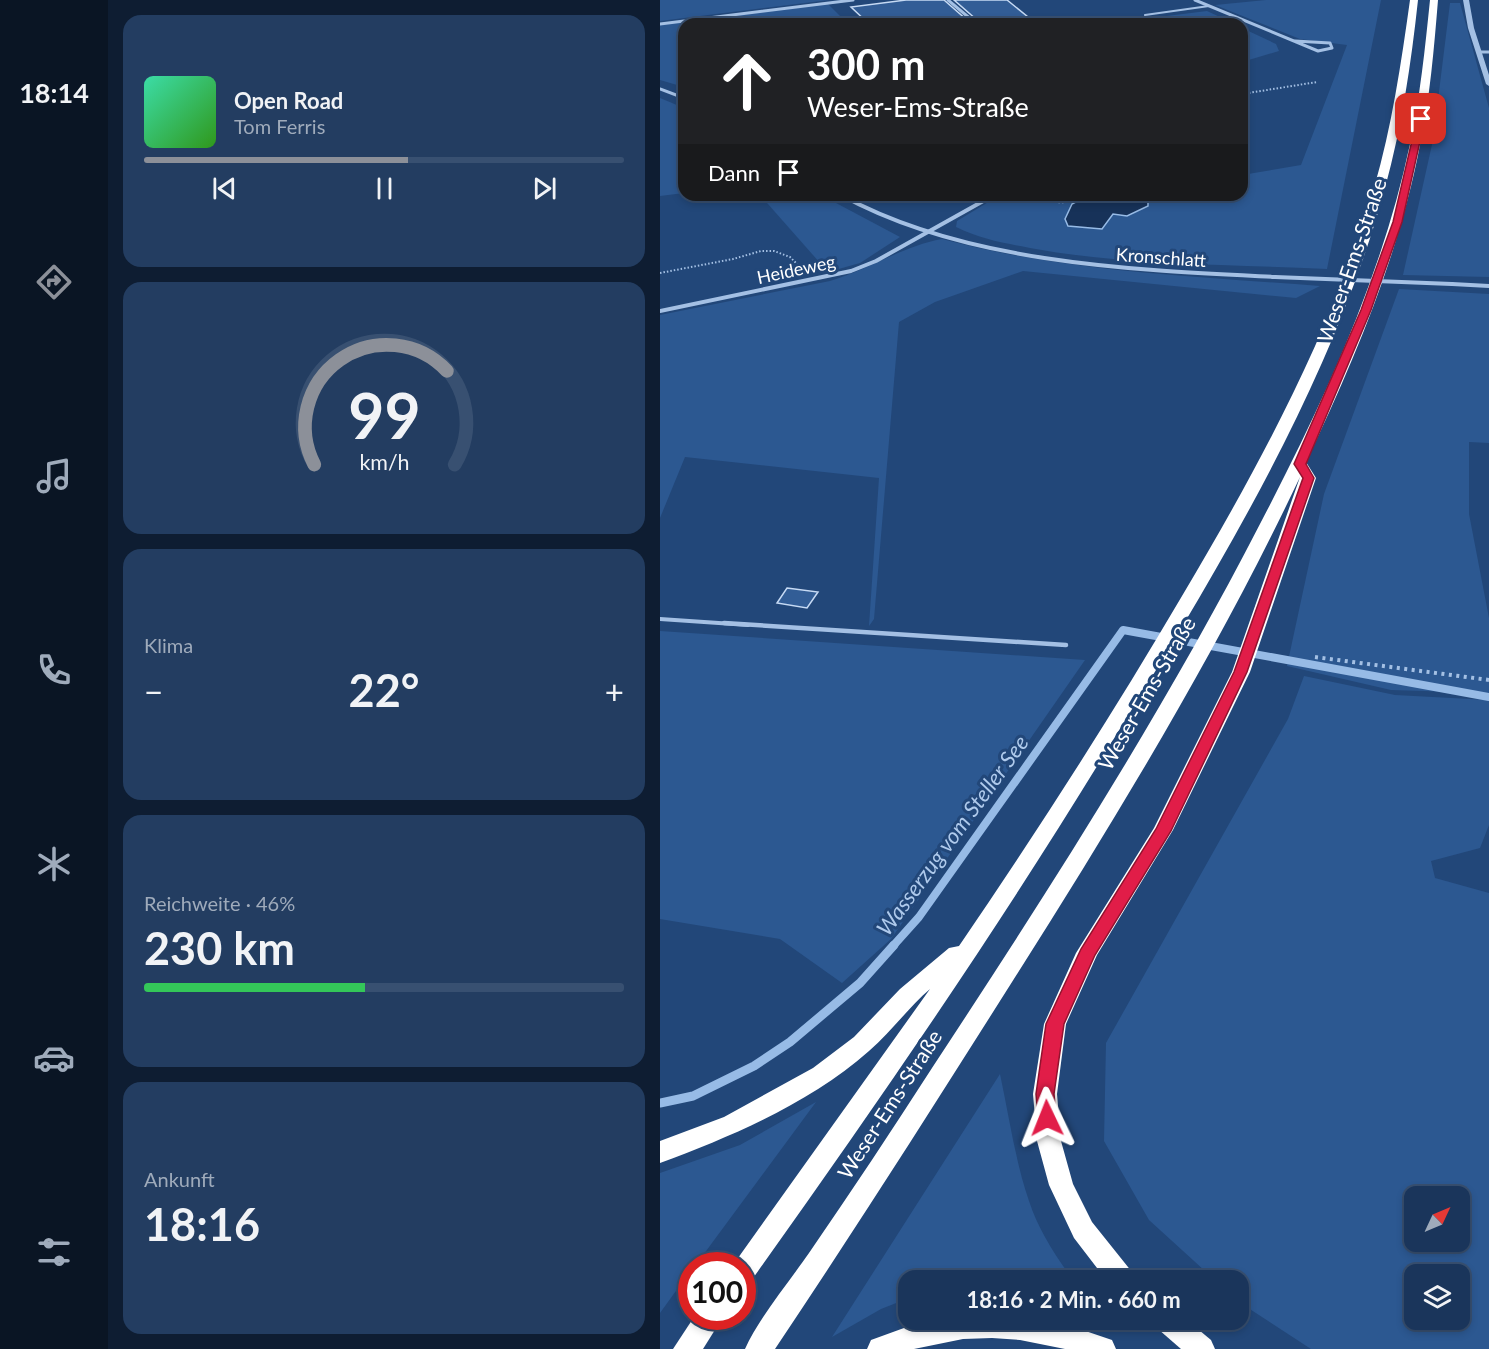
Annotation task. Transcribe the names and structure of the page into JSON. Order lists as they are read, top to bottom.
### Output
{
  "streets": {
    "highway": ["Weser-Ems-Straße"],
    "street": ["Kronschlatt", "Heideweg"]
  },
  "crossings": [
    ["Kronschlatt", "Heideweg"]
  ],
  "water": ["Wasserzug vom Steller See"],
  "north": "top right",
  "page": {
    "tabs": "18:14",
    "turn": ["300 m", "Weser-Ems-Straße"],
    "song": ["Open Road", "Tom Ferris"],
    "then": "Dann",
    "tile": [
      "Klima",
      ["Reichweite · 46%", "230 km"],
      ["Ankunft", "18:16"]
    ],
    "heat": ["−", "22°", "+"],
    "limit": "100",
    "trip": "18:16 · 2 Min. · 660 m",
    "gauge": ["99", "km/h"]
  }
}
